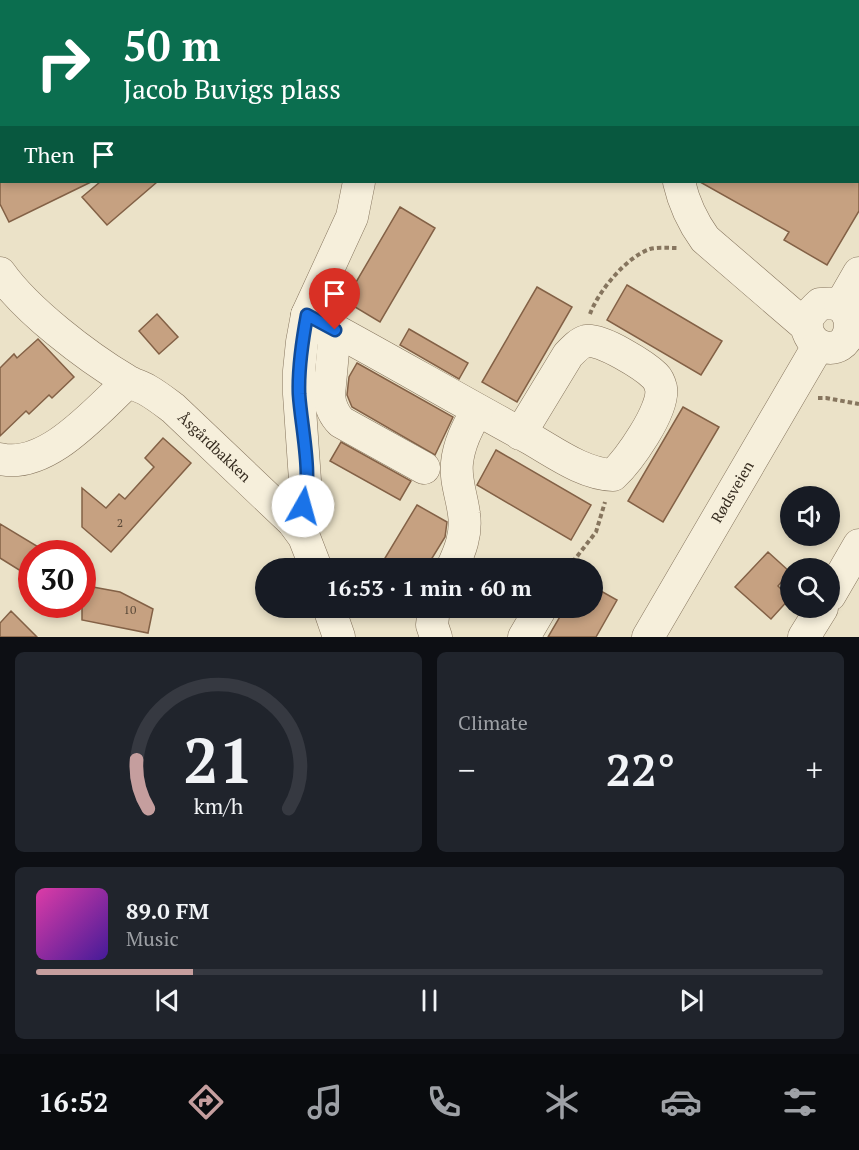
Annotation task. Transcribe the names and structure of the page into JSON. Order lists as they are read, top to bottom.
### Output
{
  "streets": {
    "street": ["Åsgårdbakken", "Rødsveien"]
  },
  "house_numbers": ["2", "10"],
  "page": {
    "turn": ["50 m", "Jacob Buvigs plass"],
    "then": "Then",
    "limit": "30",
    "trip": "16:53 · 1 min · 60 m",
    "tile": "Climate",
    "heat": ["−", "22°", "+"],
    "song": ["89.0 FM", "Music"],
    "tabs": "16:52",
    "gauge": ["21", "km/h"]
  }
}
